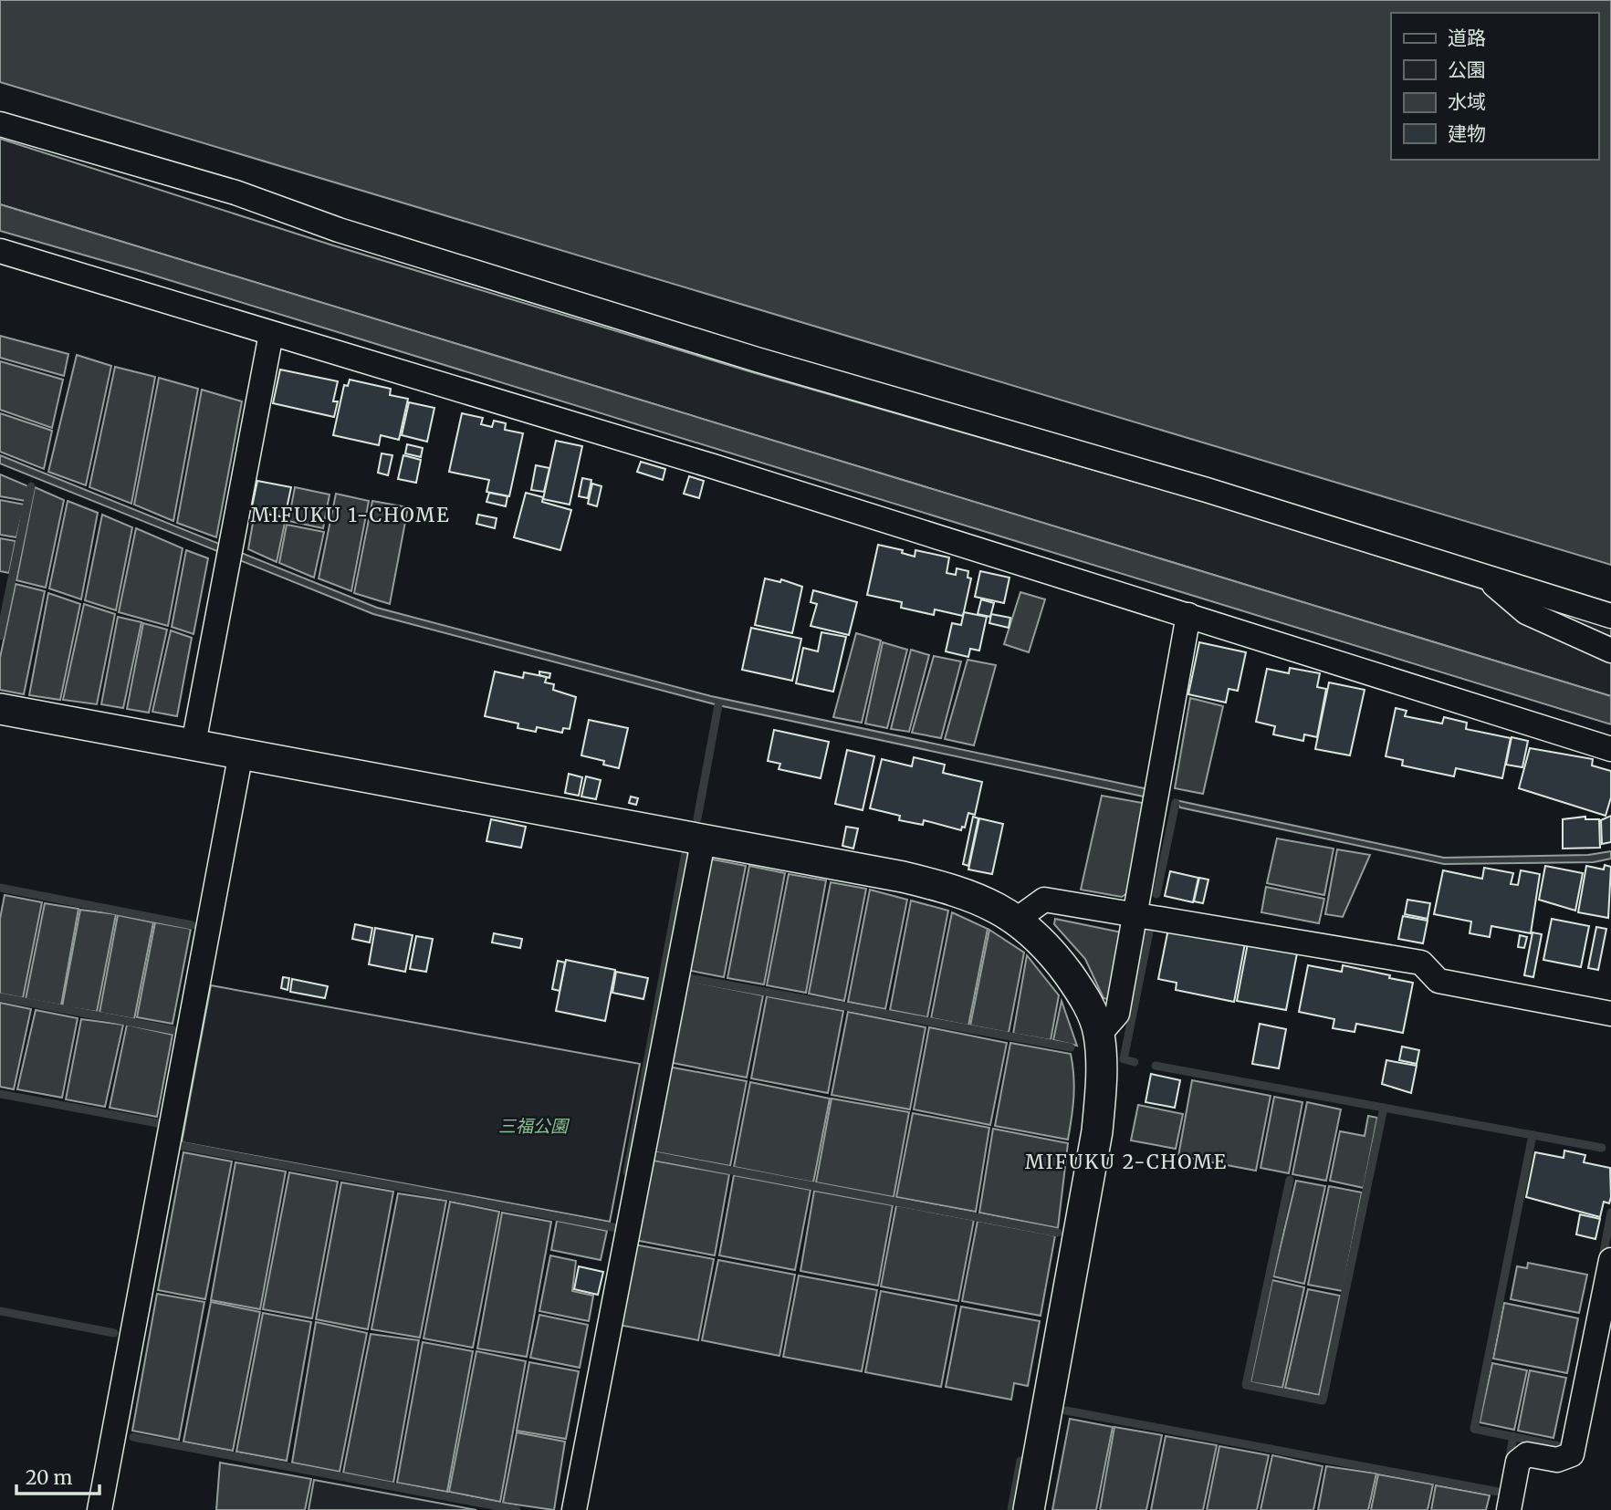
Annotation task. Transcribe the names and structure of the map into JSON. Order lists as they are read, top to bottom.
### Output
{
  "districts": ["MIFUKU 1-CHOME", "MIFUKU 2-CHOME"],
  "parks": ["三福公園"],
  "legend": [
    "道路",
    "公園",
    "水域",
    "建物"
  ],
  "scale_bar": "20 m"
}
